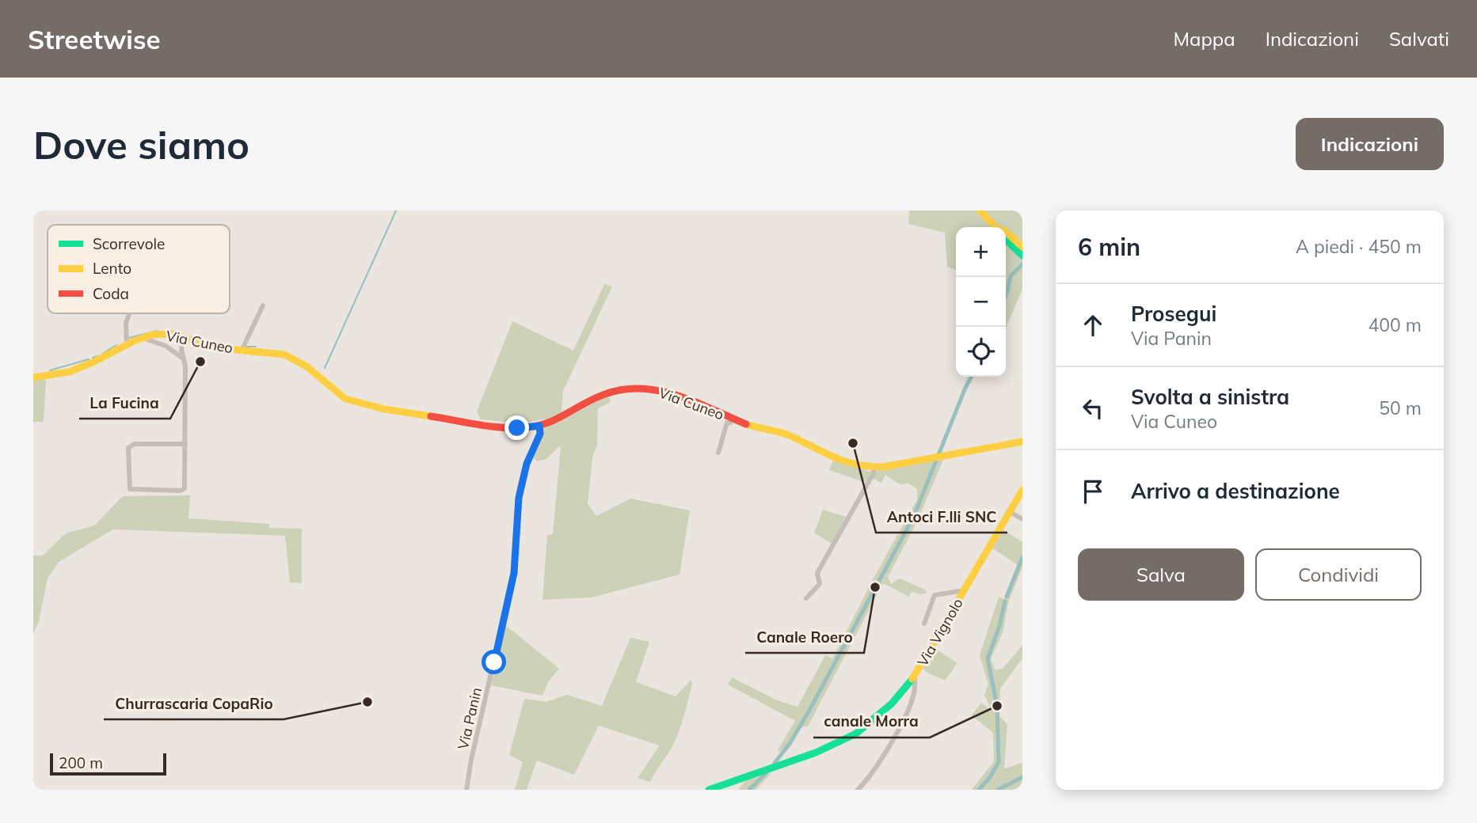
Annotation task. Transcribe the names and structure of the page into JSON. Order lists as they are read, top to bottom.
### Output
{
  "streets": {
    "street": ["Via Cuneo", "Via Vignolo", "Via Panin"]
  },
  "crossings": [
    ["Via Cuneo", "Via Panin"]
  ],
  "places": [
    "La Fucina",
    "Antoci F.lli SNC",
    "Canale Roero",
    "Churrascaria CopaRio",
    "canale Morra"
  ],
  "legend": ["Scorrevole", "Lento", "Coda"],
  "scale_bar": "200 m",
  "page": {
    "header": "Streetwise",
    "nav": ["Mappa", "Indicazioni", "Salvati"],
    "buttons": [
      "Indicazioni",
      ["Salva", "Condividi"]
    ],
    "title": "Dove siamo",
    "heading": ["6 min", "A piedi · 450 m"],
    "map_buttons": ["+", "−"],
    "list": [
      ["Prosegui", "Via Panin", "400 m"],
      ["Svolta a sinistra", "Via Cuneo", "50 m"],
      "Arrivo a destinazione"
    ],
    "scale": "200 m"
  }
}
